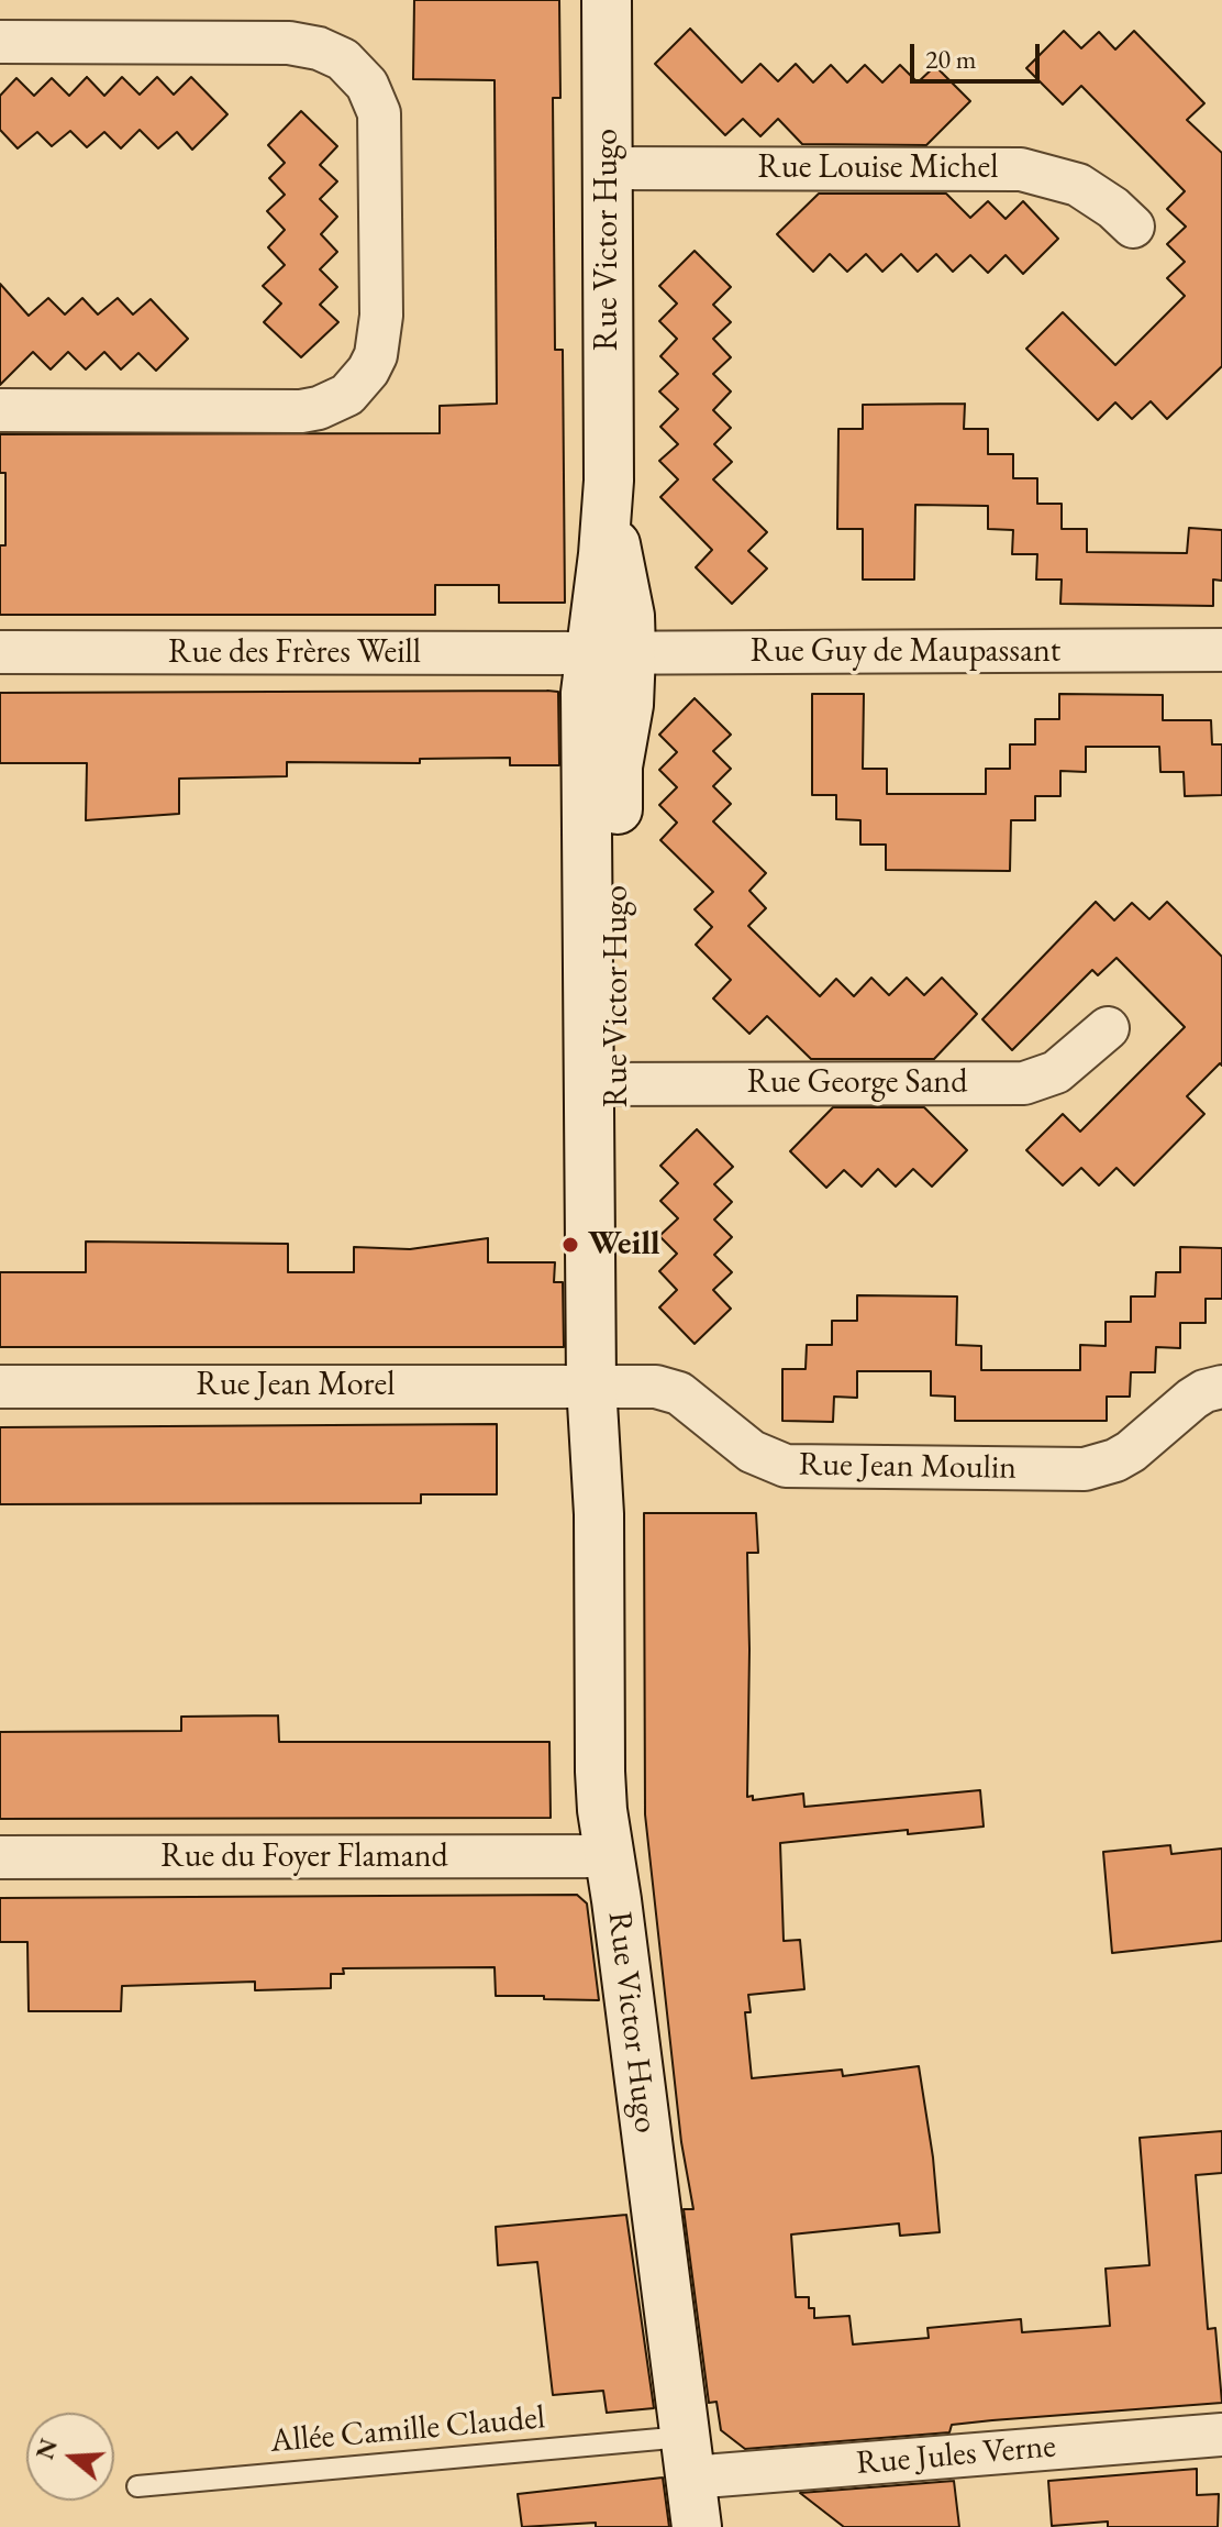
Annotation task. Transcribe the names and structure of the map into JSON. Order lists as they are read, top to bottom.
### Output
{
  "streets": {
    "street": [
      "Rue Louise Michel",
      "Rue Victor Hugo",
      "Rue Guy de Maupassant",
      "Rue des Frères Weill",
      "Rue George Sand",
      "Rue Jean Morel",
      "Rue Jean Moulin",
      "Rue du Foyer Flamand",
      "Rue Jules Verne"
    ],
    "lane": ["Allée Camille Claudel"]
  },
  "crossings": [
    ["Rue Louise Michel", "Rue Victor Hugo"],
    ["Rue Victor Hugo", "Rue Guy de Maupassant"],
    ["Rue Victor Hugo", "Rue des Frères Weill"],
    ["Rue Victor Hugo", "Rue George Sand"],
    ["Rue Victor Hugo", "Rue Jean Morel"],
    ["Rue Victor Hugo", "Rue Jean Moulin"],
    ["Rue Victor Hugo", "Rue du Foyer Flamand"],
    ["Rue Victor Hugo", "Allée Camille Claudel"],
    ["Rue Victor Hugo", "Rue Jules Verne"],
    ["Rue Guy de Maupassant", "Rue des Frères Weill"],
    ["Rue Jean Morel", "Rue Jean Moulin"],
    ["Allée Camille Claudel", "Rue Jules Verne"]
  ],
  "places": ["Weill"],
  "scale_bar": "20 m",
  "north": "left"
}
